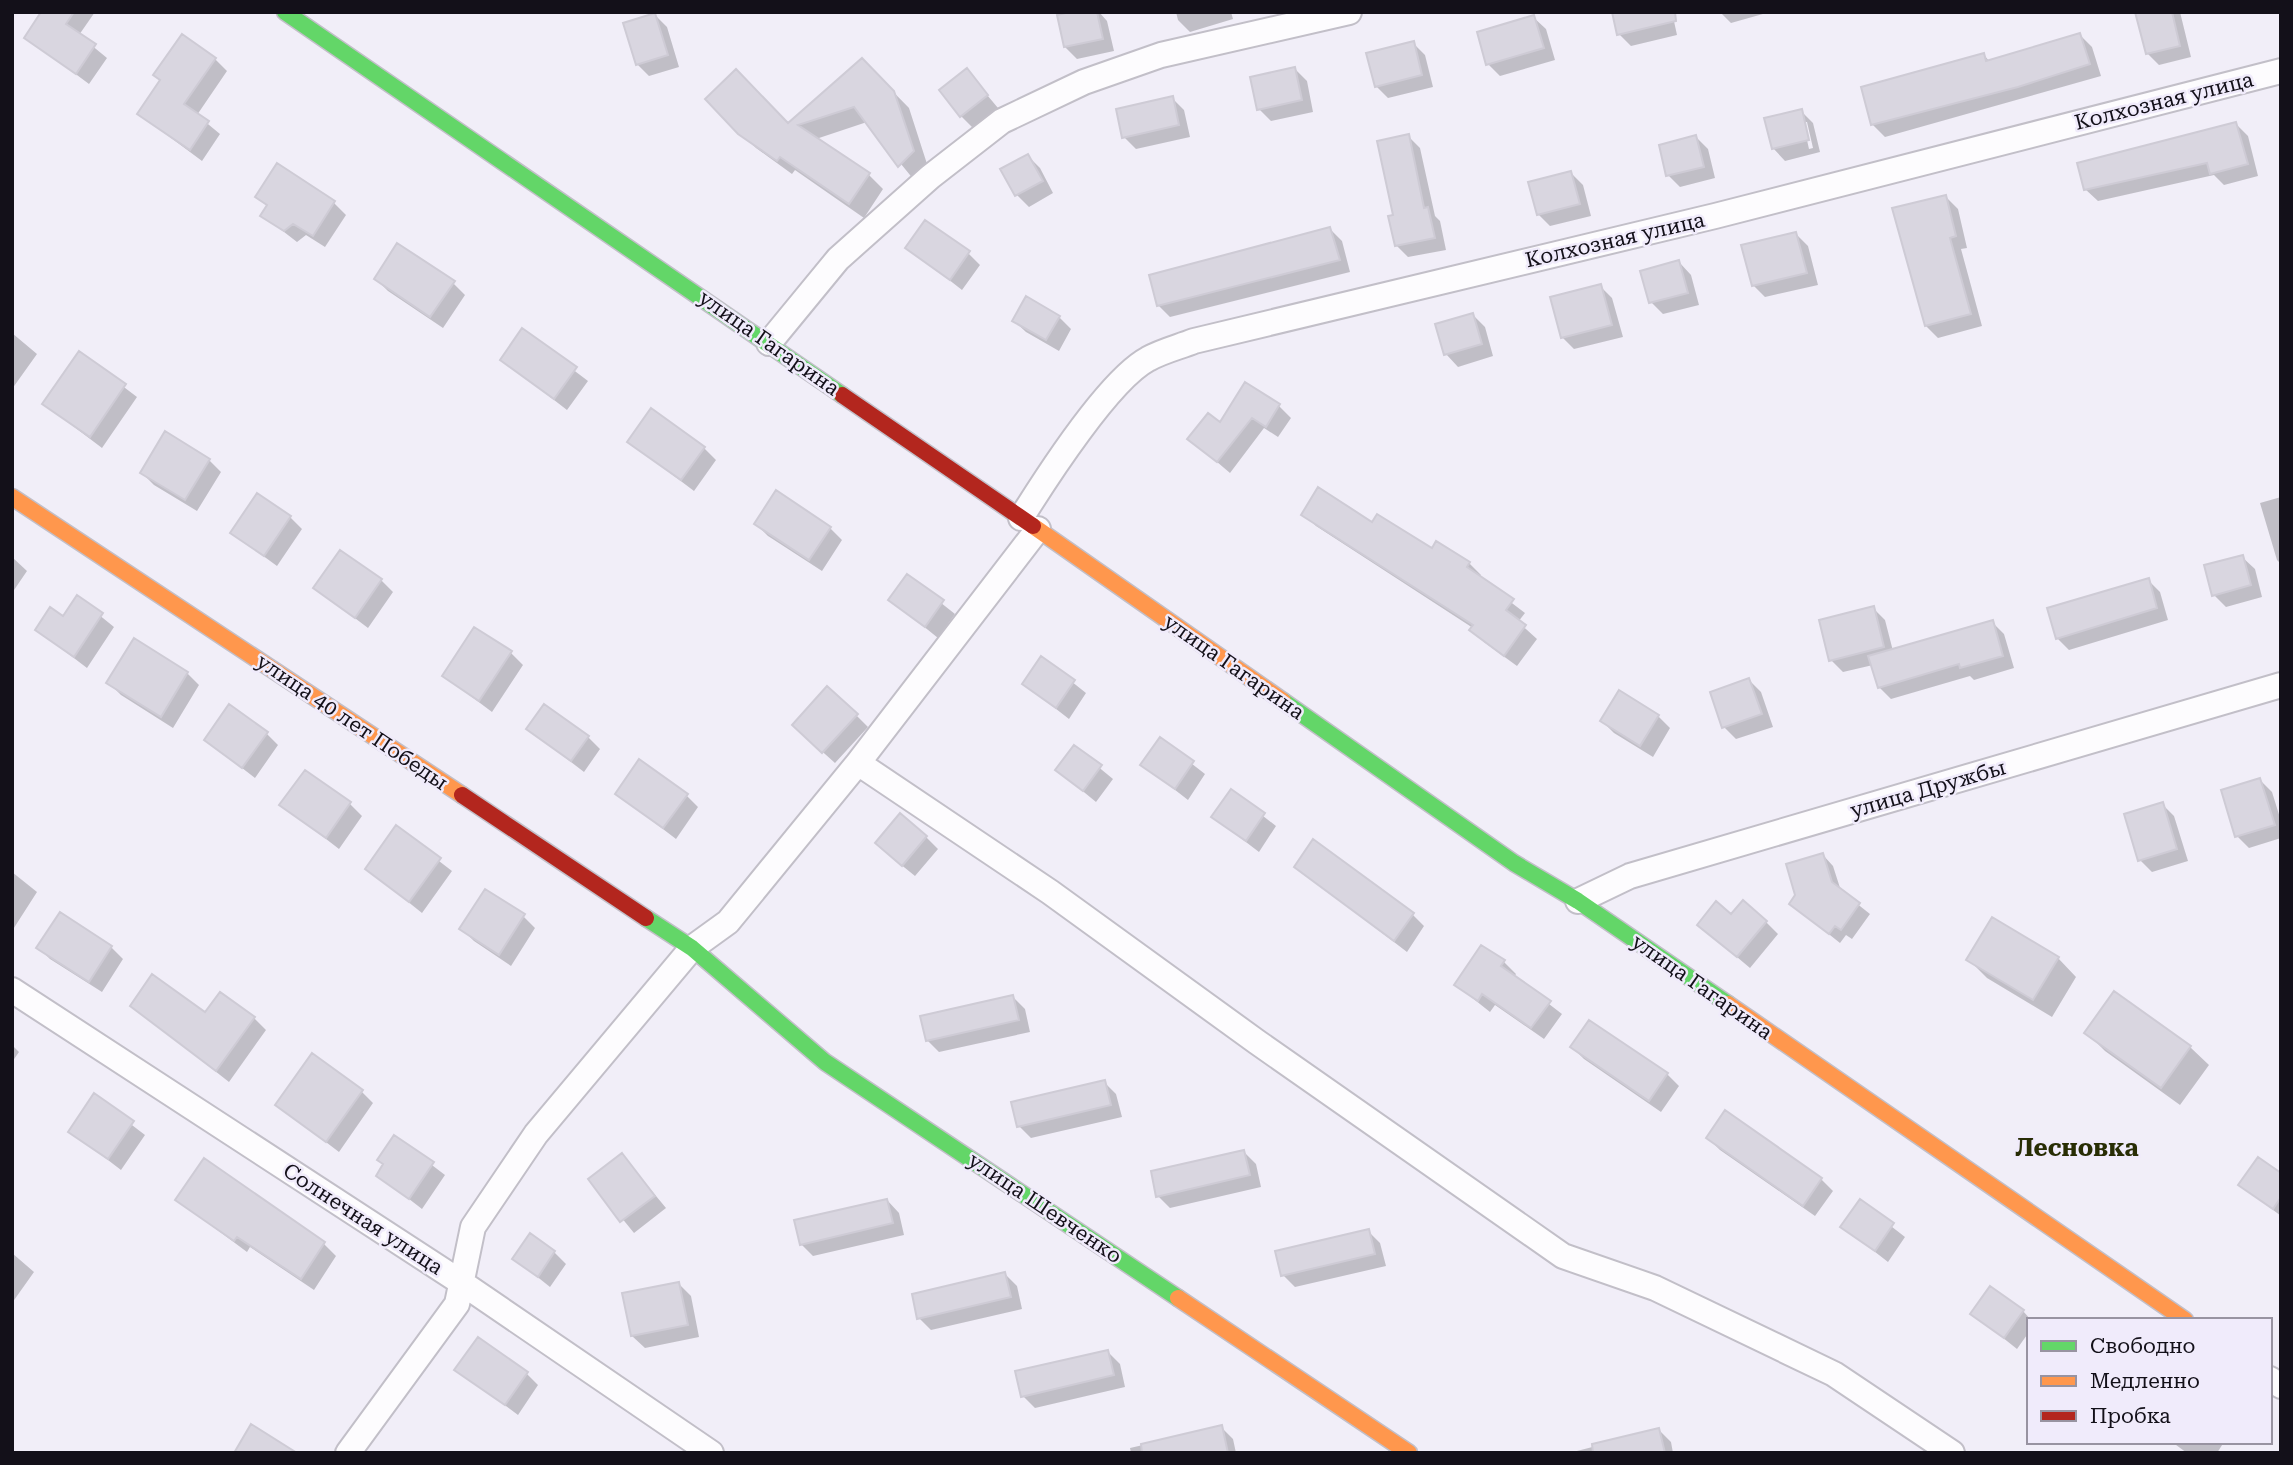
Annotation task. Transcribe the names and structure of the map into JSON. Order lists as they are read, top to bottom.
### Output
{
  "streets": {
    "street": [
      "Колхозная улица",
      "улица Гагарина",
      "улица 40 лет Победы",
      "улица Дружбы",
      "улица Шевченко",
      "Солнечная улица"
    ]
  },
  "crossings": [
    ["Колхозная улица", "улица Гагарина"],
    ["Колхозная улица", "улица 40 лет Победы"],
    ["Колхозная улица", "улица Шевченко"],
    ["Колхозная улица", "Солнечная улица"],
    ["улица Гагарина", "улица Дружбы"],
    ["улица 40 лет Победы", "улица Шевченко"]
  ],
  "districts": ["Лесновка"],
  "legend": ["Свободно", "Медленно", "Пробка"]
}
